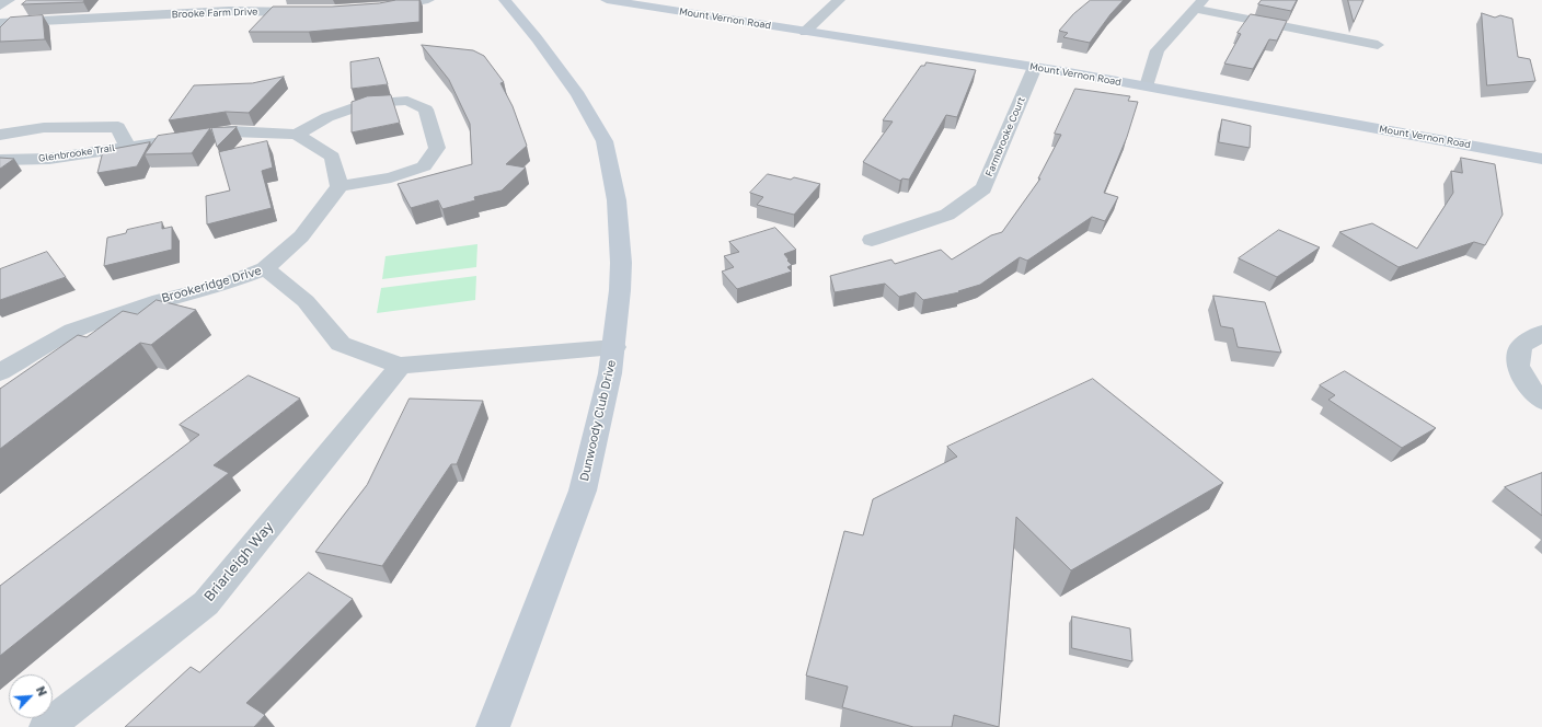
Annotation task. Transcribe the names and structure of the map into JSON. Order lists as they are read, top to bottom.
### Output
{
  "streets": {
    "main road": ["Mount Vernon Road", "Dunwoody Club Drive"],
    "street": [
      "Brooke Farm Drive",
      "Farmbrooke Court",
      "Glenbrooke Trail",
      "Brookeridge Drive",
      "Briarleigh Way"
    ]
  },
  "crossings": [
    ["Mount Vernon Road", "Farmbrooke Court"],
    ["Brookeridge Drive", "Dunwoody Club Drive"],
    ["Brookeridge Drive", "Briarleigh Way"]
  ],
  "north": "top right"
}
